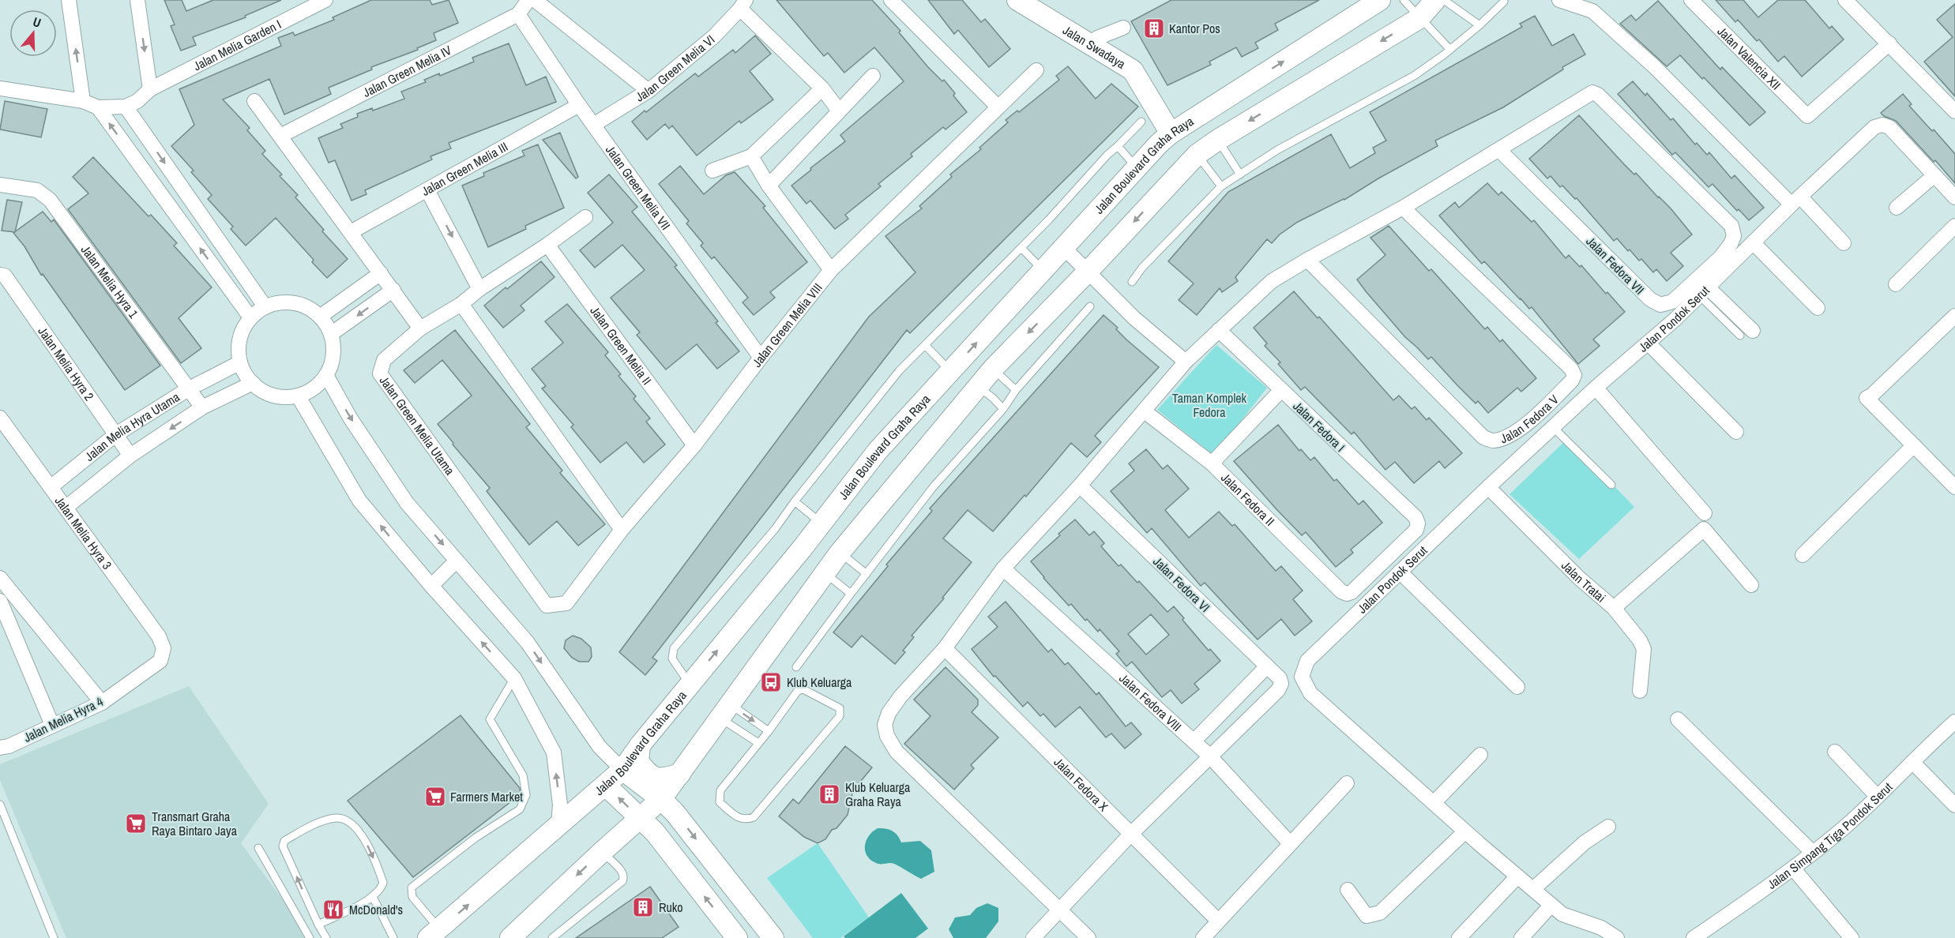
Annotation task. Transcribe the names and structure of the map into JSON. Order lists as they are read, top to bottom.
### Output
{
  "streets": {
    "main road": ["Jalan Swadaya", "Jalan Boulevard Graha Raya"],
    "street": [
      "Jalan Melia Garden I",
      "Jalan Valencia XII",
      "Jalan Green Melia VI",
      "Jalan Green Melia IV",
      "Jalan Green Melia III",
      "Jalan Green Melia VII",
      "Jalan Fedora VII",
      "Jalan Melia Hyra 1",
      "Jalan Pondok Serut",
      "Jalan Green Melia VIII",
      "Jalan Green Melia II",
      "Jalan Melia Hyra 2",
      "Jalan Fedora V",
      "Jalan Green Melia Utama",
      "Jalan Fedora I",
      "Jalan Melia Hyra Utama",
      "Jalan Fedora II",
      "Jalan Melia Hyra 3",
      "Jalan Tratai",
      "Jalan Fedora VI",
      "Jalan Fedora VIII",
      "Jalan Melia Hyra 4",
      "Jalan Fedora X",
      "Jalan Simpang Tiga Pondok Serut"
    ]
  },
  "crossings": [
    ["Jalan Swadaya", "Jalan Boulevard Graha Raya"],
    ["Jalan Green Melia VI", "Jalan Green Melia VII"],
    ["Jalan Green Melia IV", "Jalan Green Melia VII"],
    ["Jalan Green Melia III", "Jalan Green Melia VII"],
    ["Jalan Green Melia VII", "Jalan Green Melia VIII"],
    ["Jalan Melia Hyra 1", "Jalan Melia Hyra Utama"],
    ["Jalan Pondok Serut", "Jalan Tratai"],
    ["Jalan Green Melia VIII", "Jalan Green Melia II"],
    ["Jalan Green Melia VIII", "Jalan Green Melia Utama"],
    ["Jalan Green Melia II", "Jalan Green Melia Utama"],
    ["Jalan Melia Hyra 2", "Jalan Melia Hyra Utama"],
    ["Jalan Fedora I", "Jalan Fedora II"],
    ["Jalan Melia Hyra Utama", "Jalan Melia Hyra 3"],
    ["Jalan Melia Hyra 3", "Jalan Melia Hyra 4"],
    ["Jalan Fedora VI", "Jalan Fedora VIII"]
  ],
  "parks": ["Taman Komplek Fedora"],
  "places": {
    "building": ["Kantor Pos", "Klub Keluarga Graha Raya", "Ruko"],
    "bus stop": ["Klub Keluarga"],
    "supermarket": ["Farmers Market", "Transmart Graha Raya Bintaro Jaya"],
    "restaurant": ["McDonald's"]
  },
  "north": "top"
}
